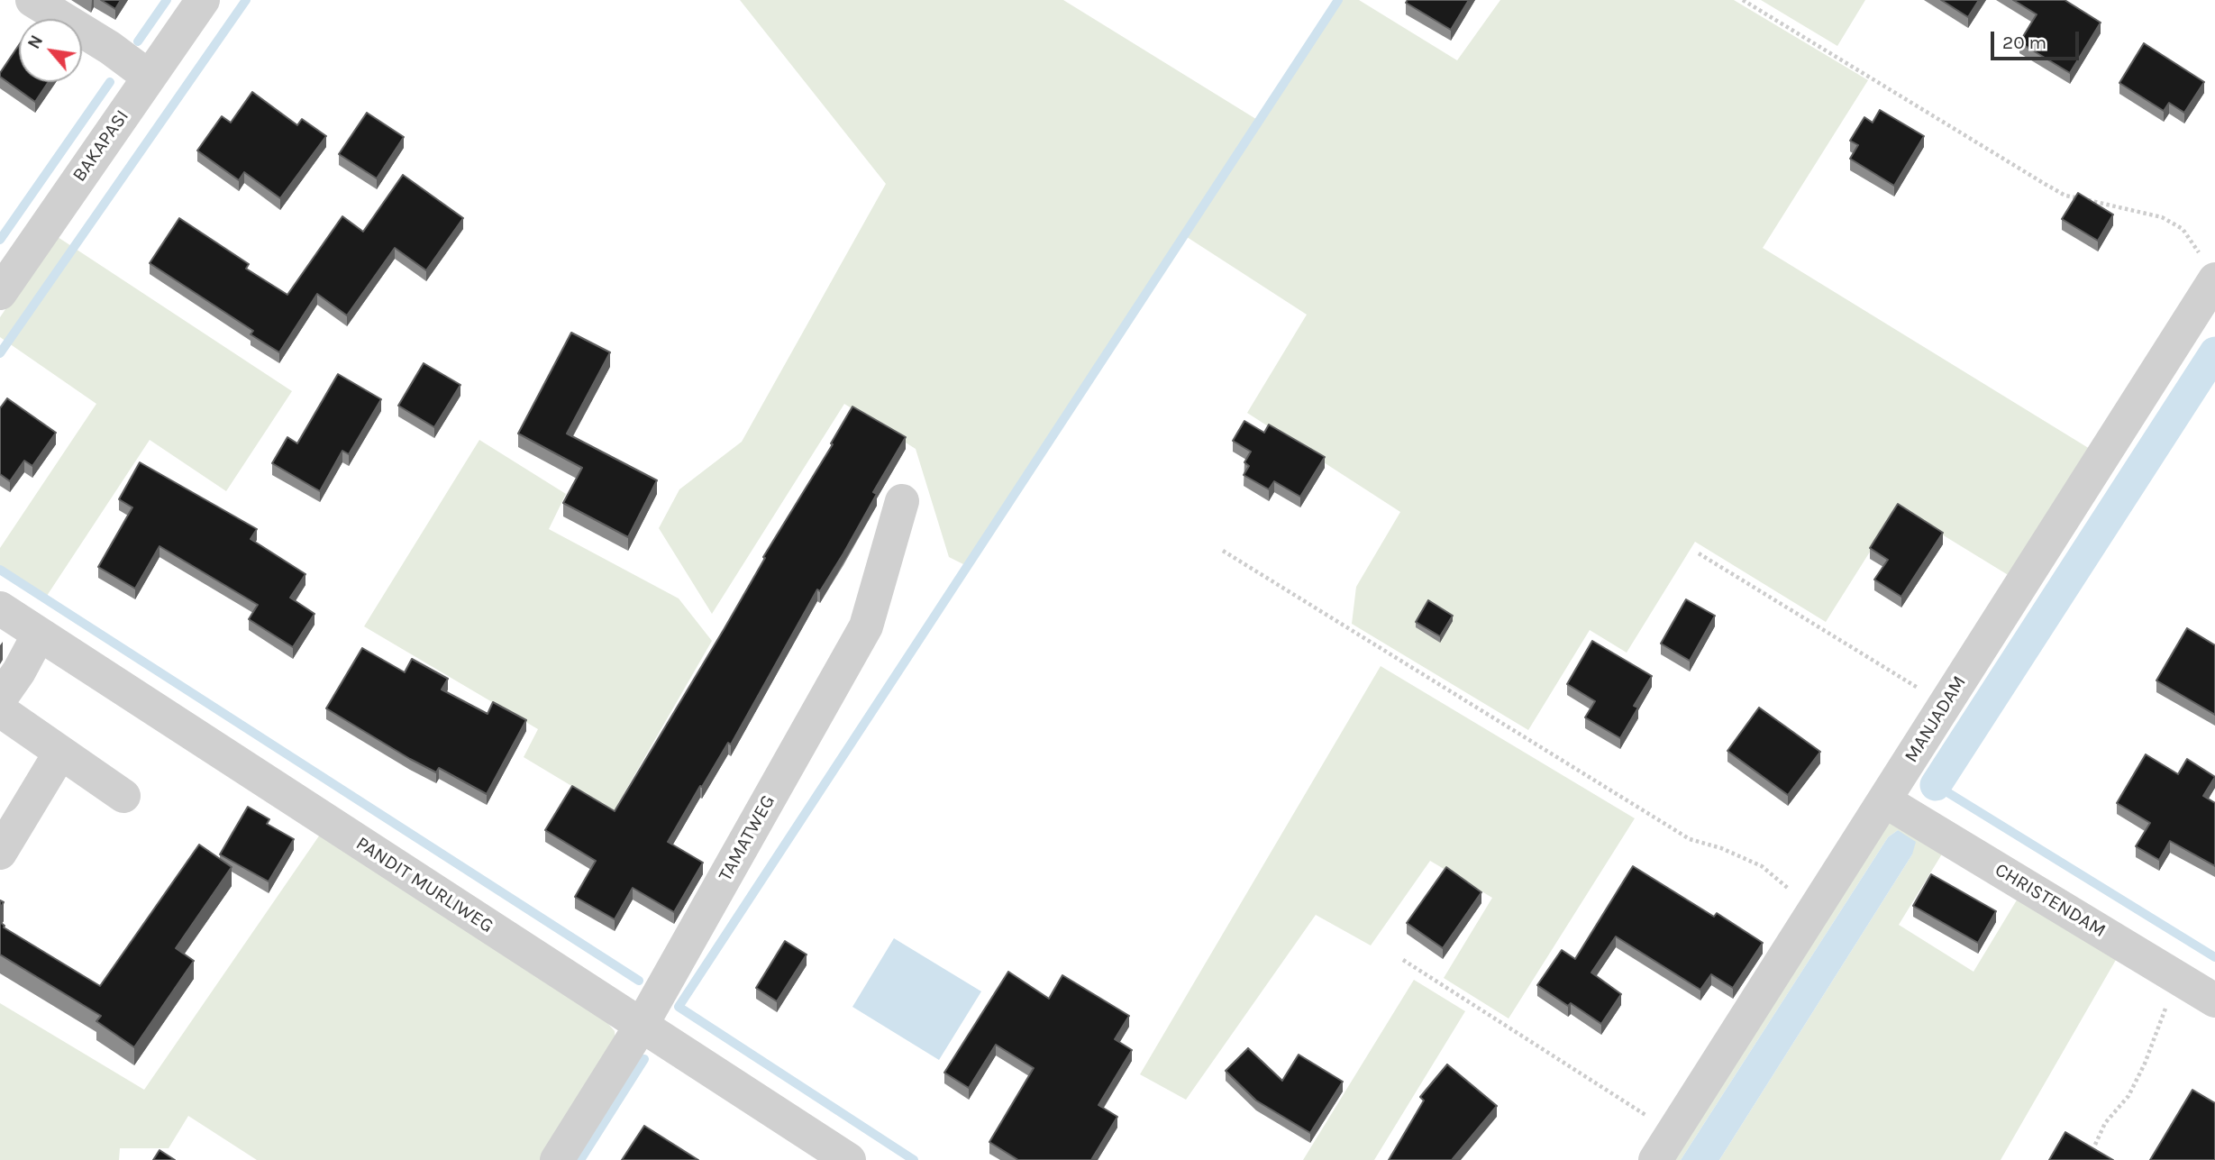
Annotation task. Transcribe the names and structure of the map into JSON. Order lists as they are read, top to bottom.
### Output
{
  "streets": {
    "street": [
      "BAKAPASI",
      "MANJADAM",
      "TAMATWEG",
      "PANDIT MURLIWEG",
      "CHRISTENDAM"
    ]
  },
  "crossings": [
    ["MANJADAM", "CHRISTENDAM"],
    ["TAMATWEG", "PANDIT MURLIWEG"]
  ],
  "scale_bar": "20 m",
  "north": "top left"
}
